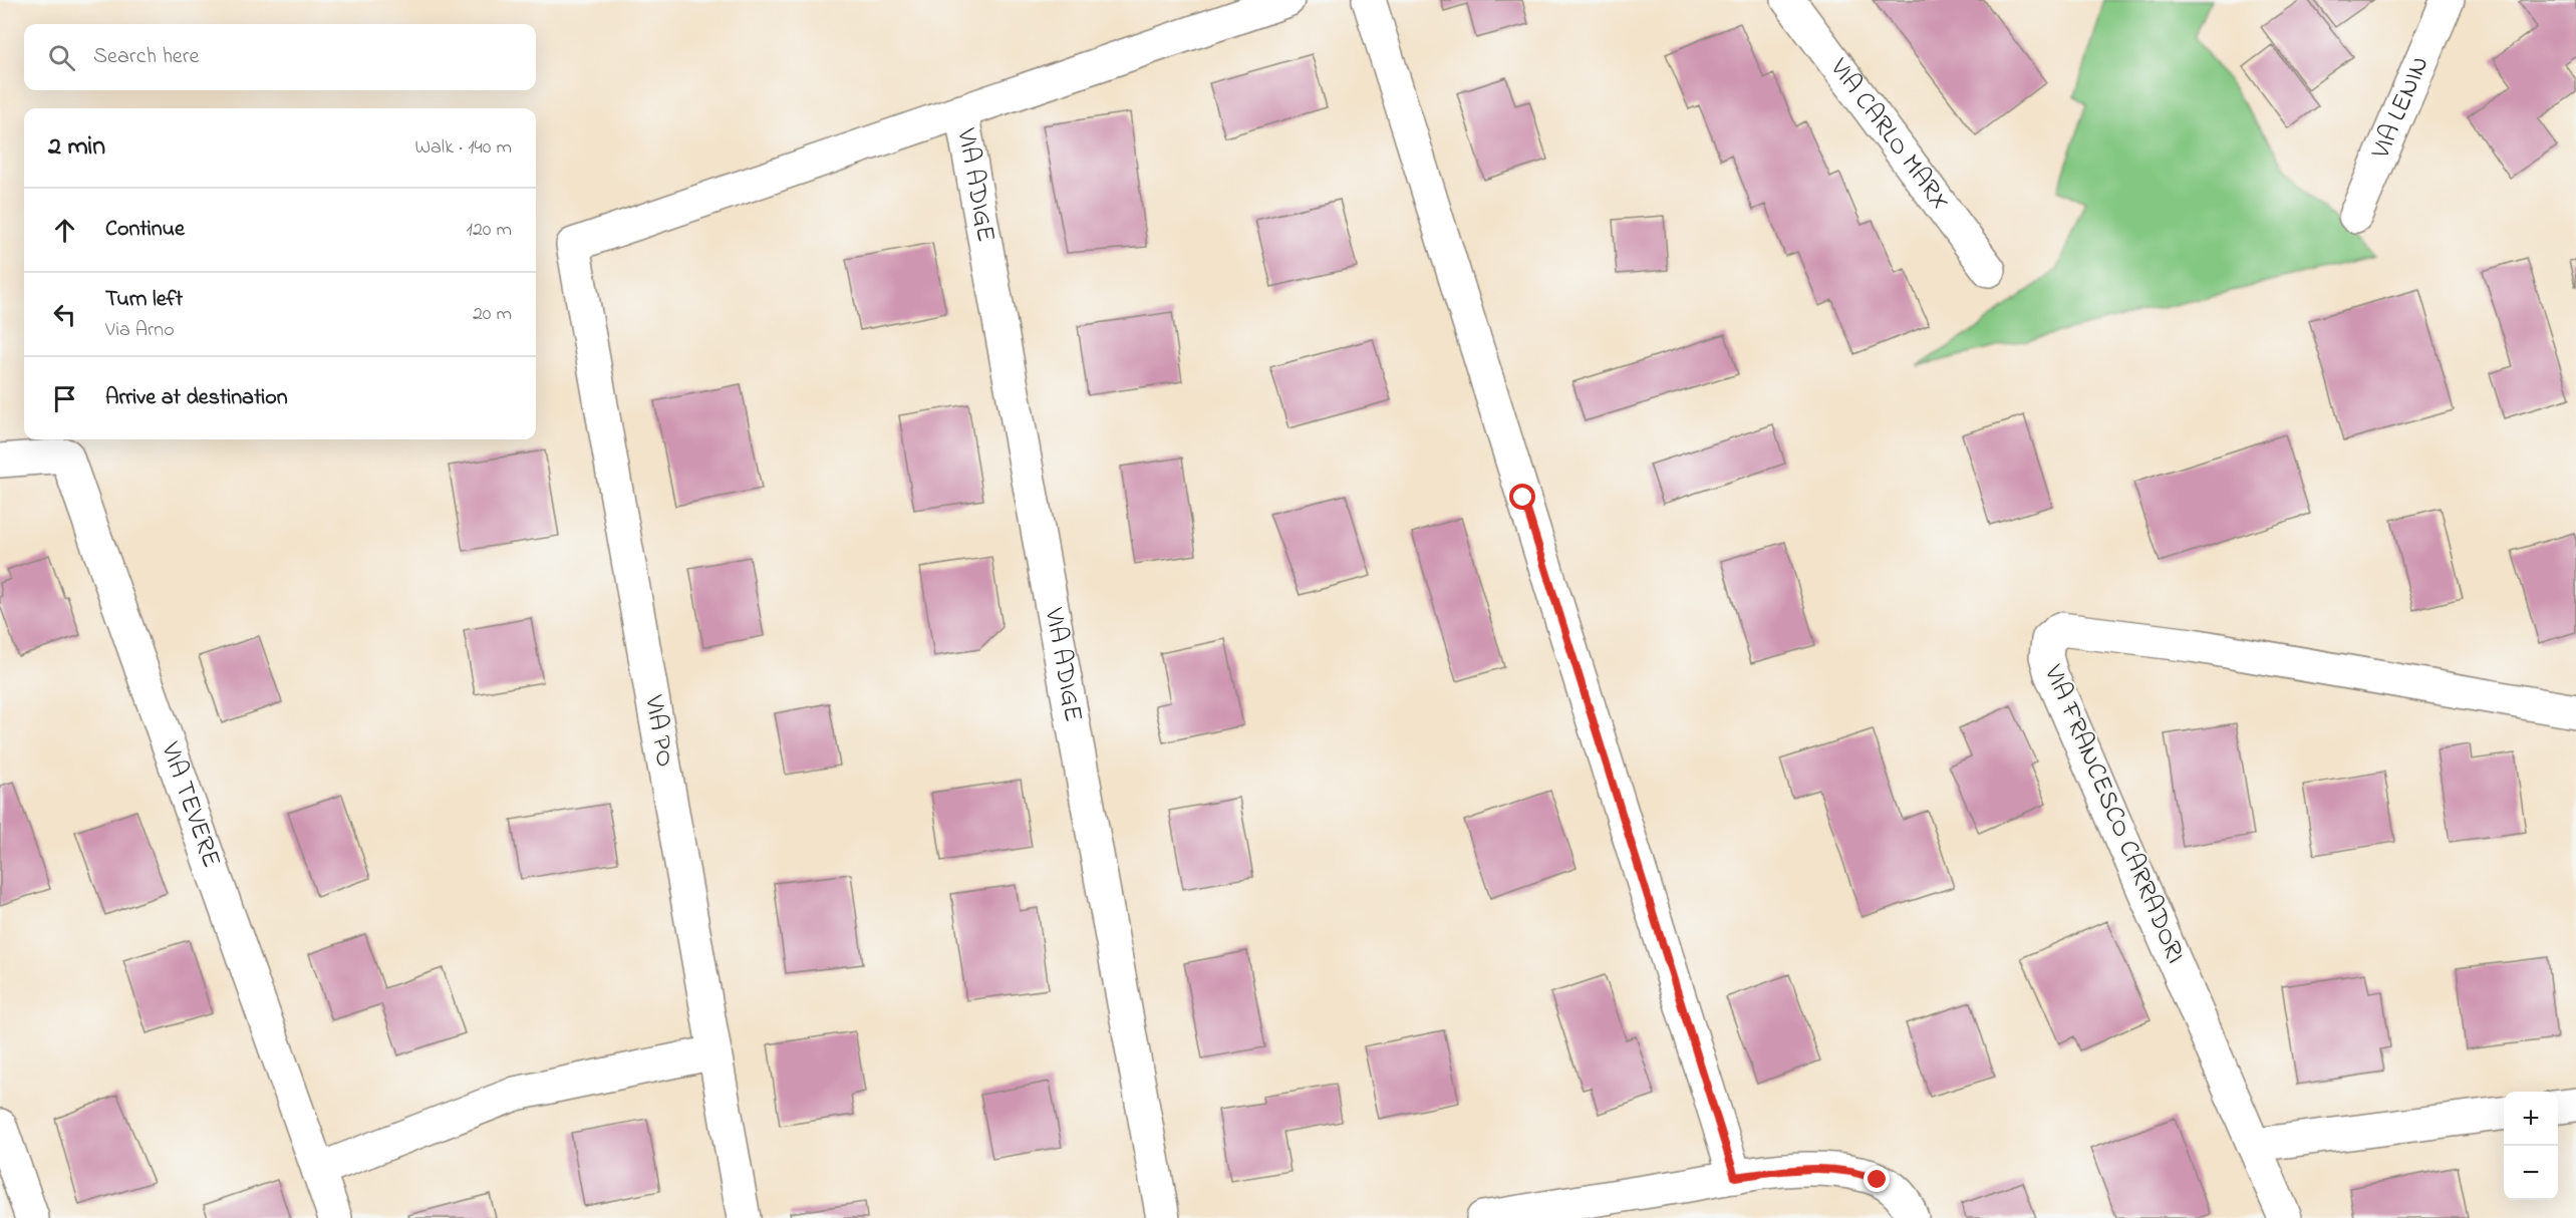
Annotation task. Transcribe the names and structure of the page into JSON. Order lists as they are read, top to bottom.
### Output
{
  "streets": {
    "street": [
      "VIA LENIN",
      "VIA CARLO MARX",
      "VIA ADIGE",
      "VIA PO",
      "VIA TEVERE",
      "VIA FRANCESCO CARRADORI"
    ]
  },
  "crossings": [
    ["VIA ADIGE", "VIA PO"]
  ],
  "page": {
    "search": "Search here",
    "heading": ["2 min", "Walk · 140 m"],
    "list": [
      ["Continue", "120 m"],
      ["Turn left", "Via Arno", "20 m"],
      "Arrive at destination"
    ],
    "map_buttons": ["+", "−"]
  }
}
